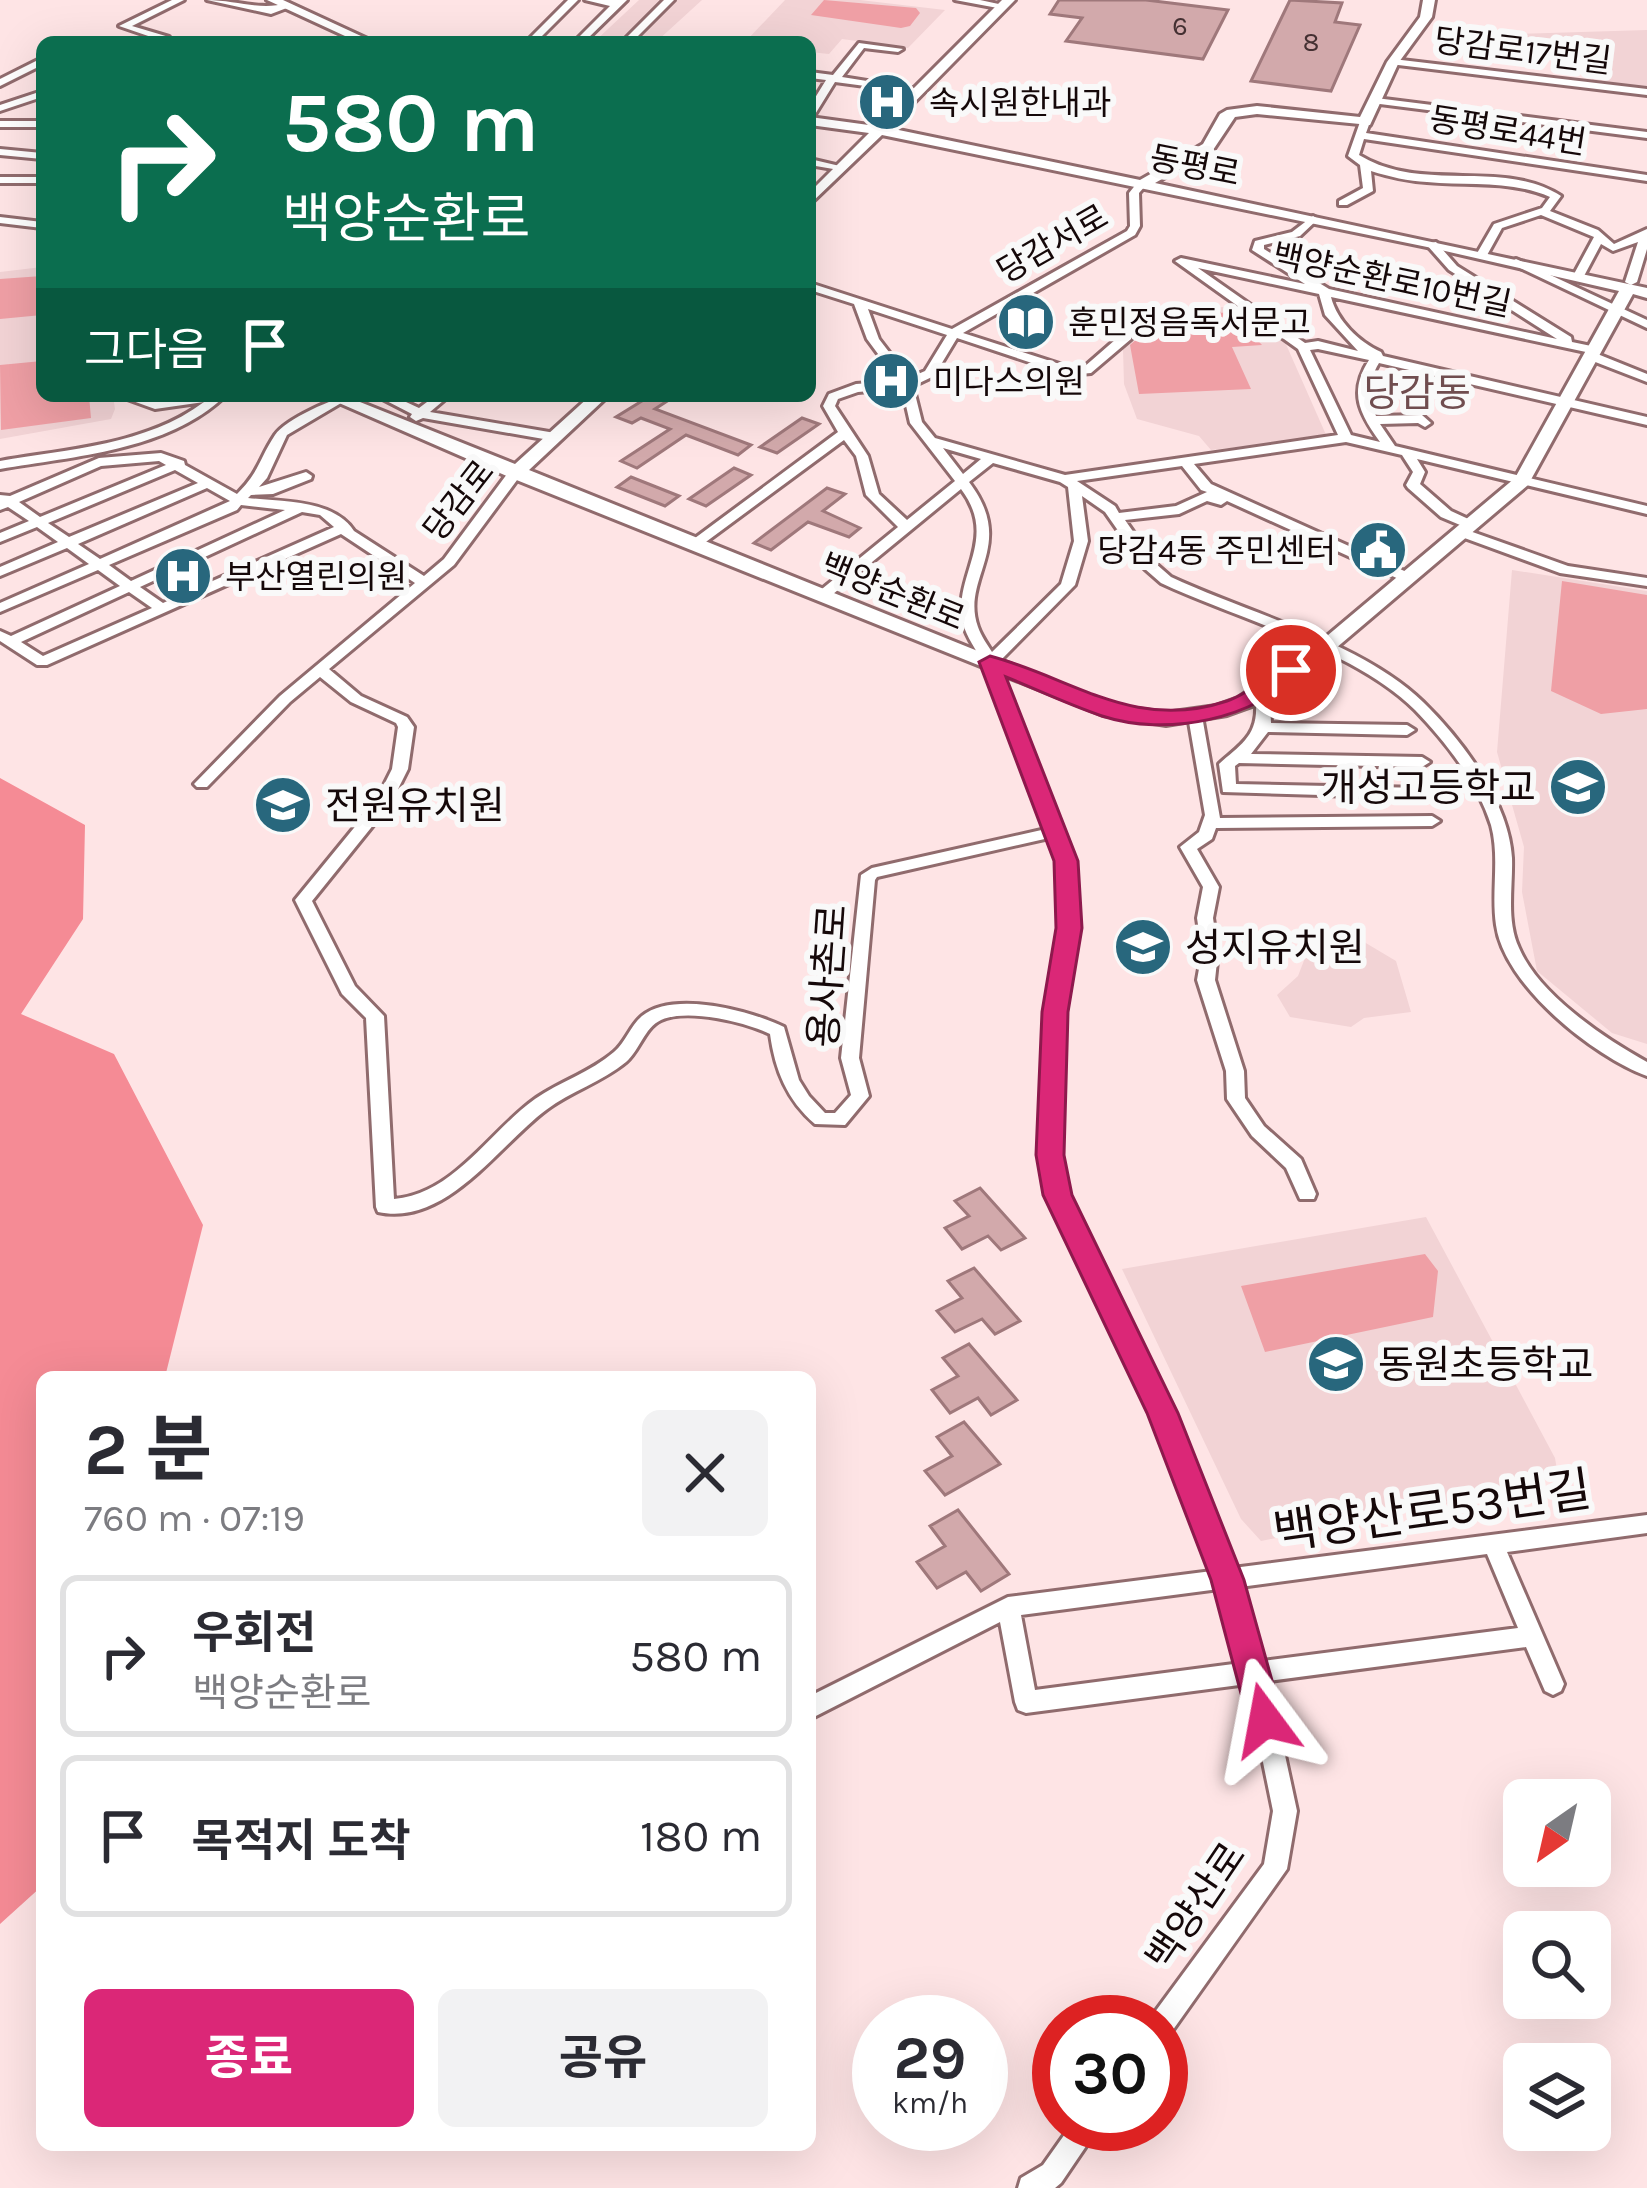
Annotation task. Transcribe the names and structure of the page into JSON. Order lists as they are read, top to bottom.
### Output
{
  "streets": {
    "main road": [
      "동평로",
      "당감서로",
      "당감로",
      "백양순환로"
    ],
    "street": [
      "당감로17번길",
      "동평로44번",
      "백양순환로10번길",
      "용사촌로",
      "백양산로53번길",
      "백양산로"
    ]
  },
  "crossings": [
    ["동평로44번", "당감서로"],
    ["동평로", "당감서로"],
    ["동평로", "백양순환로"],
    ["백양순환로10번길", "백양순환로"],
    ["당감로", "백양순환로"],
    ["당감로", "용사촌로"],
    ["백양순환로", "백양산로"],
    ["용사촌로", "백양산로"],
    ["백양산로53번길", "백양산로"]
  ],
  "districts": ["당감동"],
  "places": {
    "hospital": ["속시원한내과", "미다스의원", "부산열린의원"],
    "library": ["훈민정음독서문고"],
    "public building": ["당감4동 주민센터"],
    "school or university": [
      "개성고등학교",
      "전원유치원",
      "성지유치원",
      "동원초등학교"
    ]
  },
  "house_numbers": ["6", "8"],
  "north": "bottom left",
  "page": {
    "turn": ["580 m", "백양순환로"],
    "then": "그다음",
    "heading": ["2 분", "760 m · 07:19"],
    "list": [
      {
        "name": "우회전",
        "note": "백양순환로",
        "value": "580 m"
      },
      {
        "name": "목적지 도착",
        "value": "180 m"
      }
    ],
    "buttons": ["종료", "공유"],
    "speed": "29 km/h",
    "limit": "30"
  }
}
